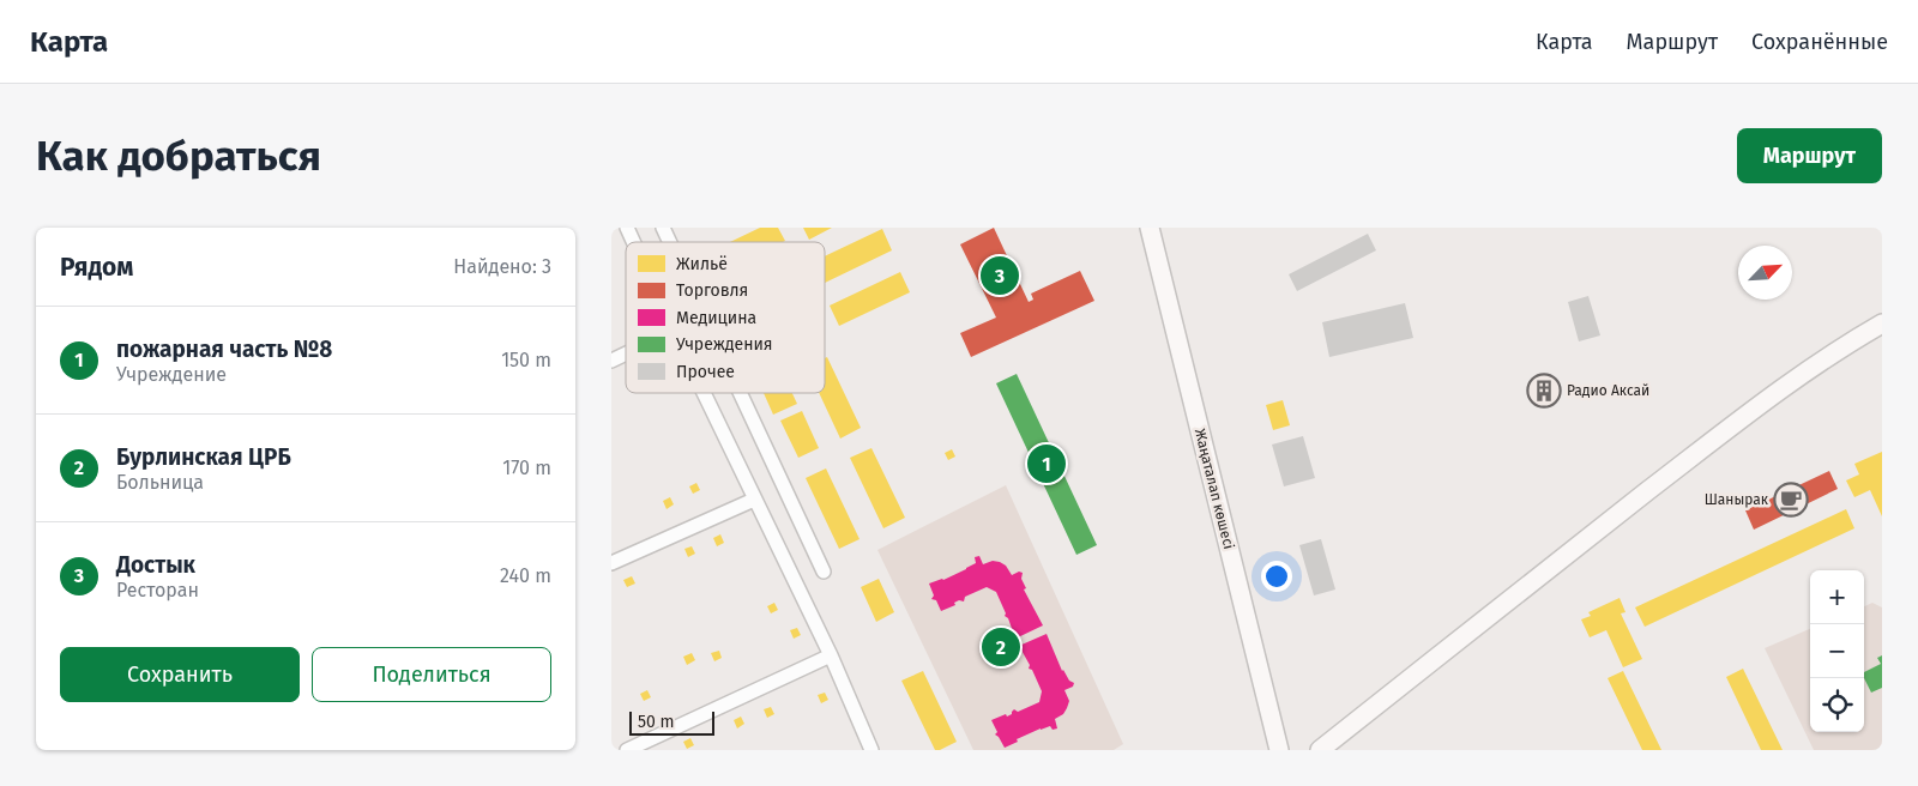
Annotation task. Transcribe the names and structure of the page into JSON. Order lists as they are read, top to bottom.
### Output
{
  "streets": {
    "main road": ["Жаңаталап көшесі"]
  },
  "places": {
    "building": ["Радио Аксай"],
    "cafe": ["Шанырак"]
  },
  "legend": [
    "Жильё",
    "Торговля",
    "Медицина",
    "Учреждения",
    "Прочее"
  ],
  "scale_bar": "50 m",
  "north": "top right",
  "page": {
    "header": "Карта",
    "nav": ["Карта", "Маршрут", "Сохранённые"],
    "buttons": [
      "Маршрут",
      ["Сохранить", "Поделиться"]
    ],
    "title": "Как добраться",
    "heading": ["Рядом", "Найдено: 3"],
    "pins": ["3", "1", "2"],
    "list": [
      {
        "mark": "1",
        "name": "пожарная часть №8",
        "note": "Учреждение",
        "value": "150 m"
      },
      {
        "mark": "2",
        "name": "Бурлинская ЦРБ",
        "note": "Больница",
        "value": "170 m"
      },
      {
        "mark": "3",
        "name": "Достык",
        "note": "Ресторан",
        "value": "240 m"
      }
    ],
    "map_buttons": ["+", "−"],
    "scale": "50 m"
  }
}
